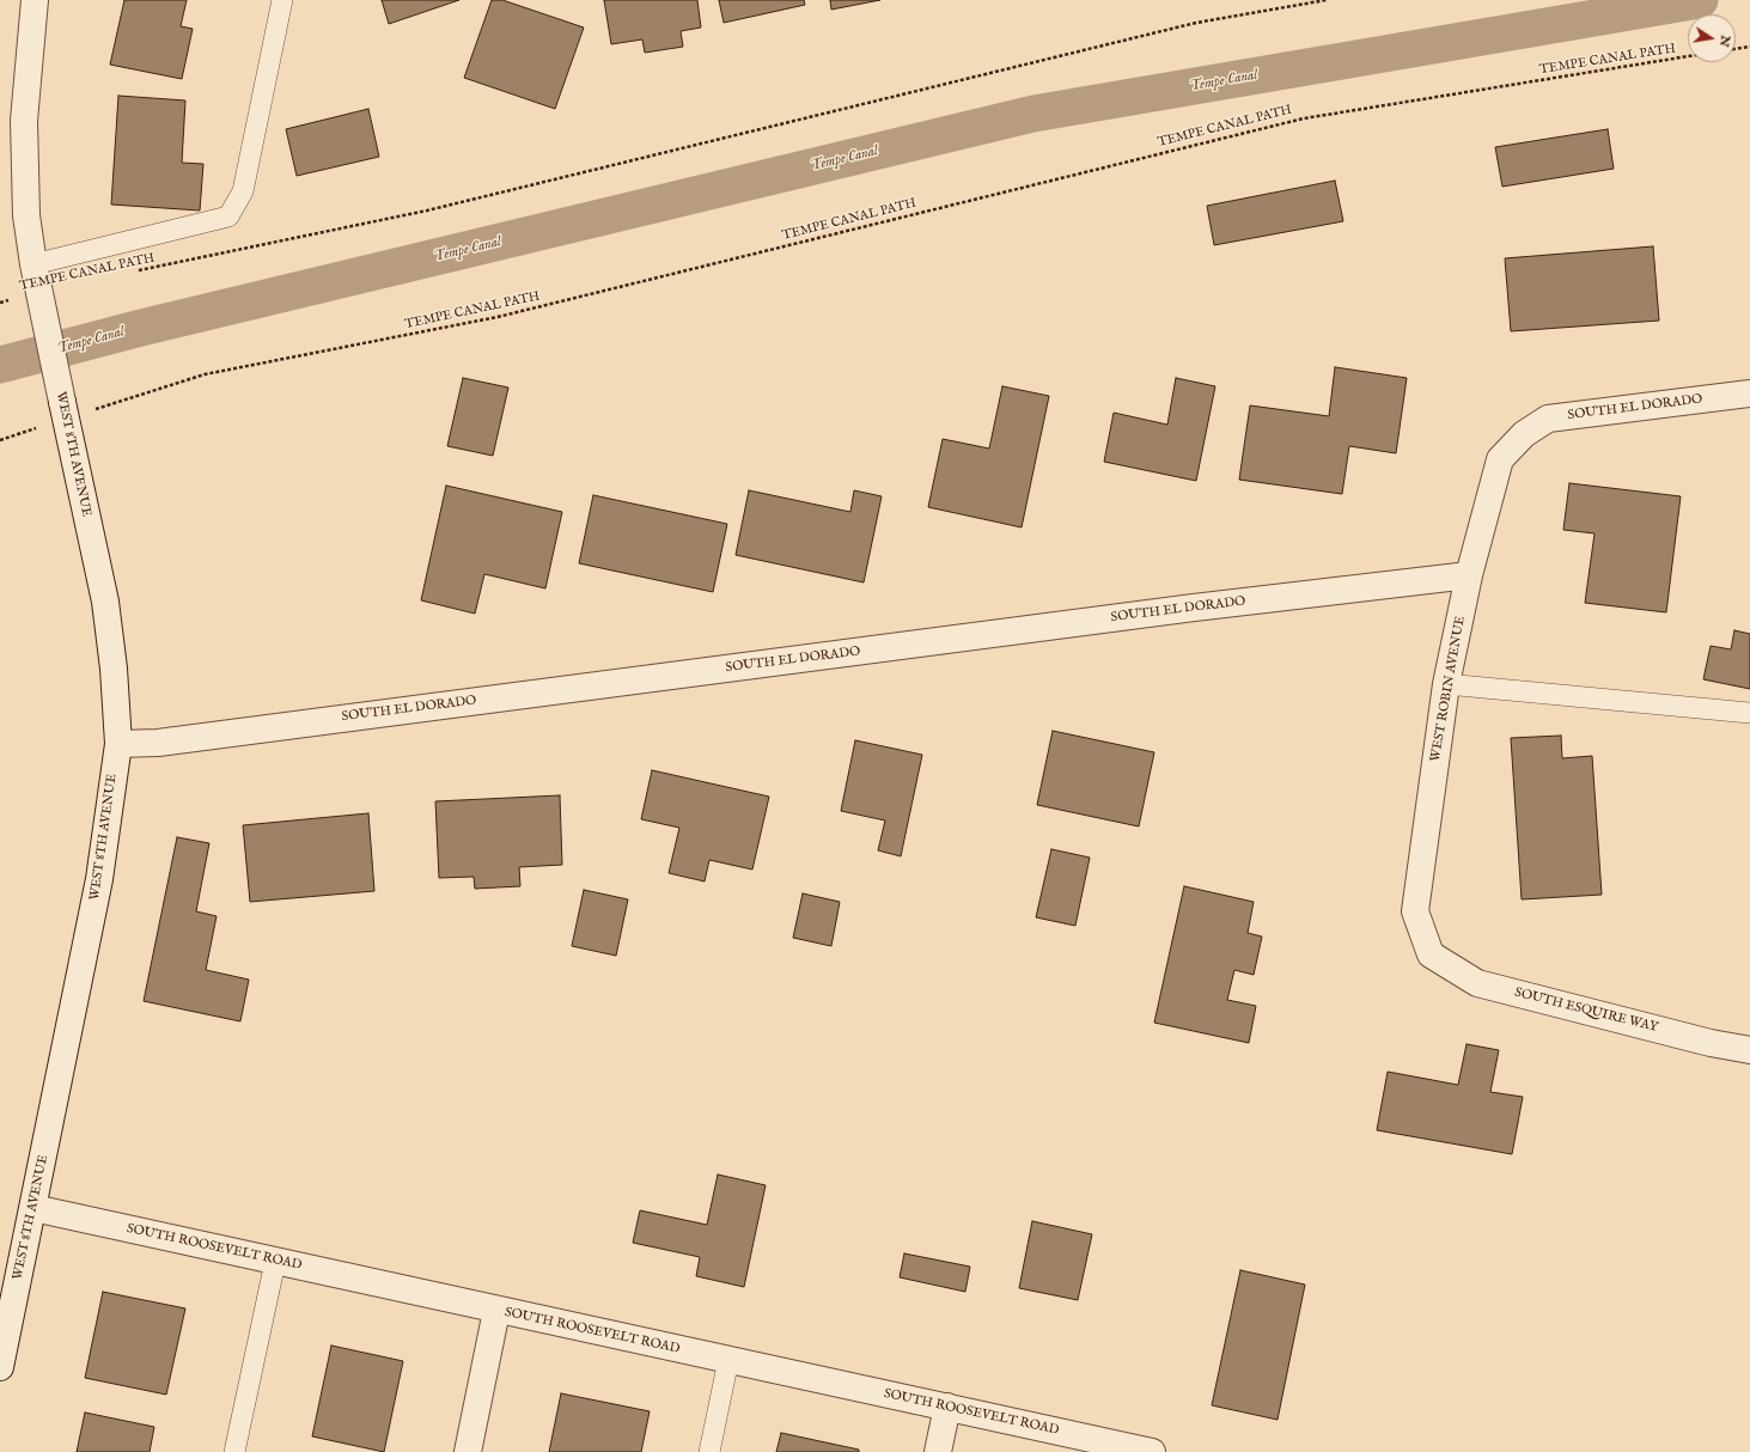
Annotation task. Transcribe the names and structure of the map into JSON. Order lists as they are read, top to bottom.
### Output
{
  "streets": {
    "street": [
      "SOUTH EL DORADO",
      "WEST 8TH AVENUE",
      "WEST ROBIN AVENUE",
      "SOUTH ESQUIRE WAY",
      "SOUTH ROOSEVELT ROAD"
    ],
    "path": ["TEMPE CANAL PATH"]
  },
  "crossings": [
    ["TEMPE CANAL PATH", "WEST 8TH AVENUE"],
    ["SOUTH EL DORADO", "WEST 8TH AVENUE"],
    ["SOUTH EL DORADO", "WEST ROBIN AVENUE"],
    ["WEST 8TH AVENUE", "SOUTH ROOSEVELT ROAD"],
    ["WEST ROBIN AVENUE", "SOUTH ESQUIRE WAY"]
  ],
  "water": ["Tempe Canal"],
  "north": "right"
}
